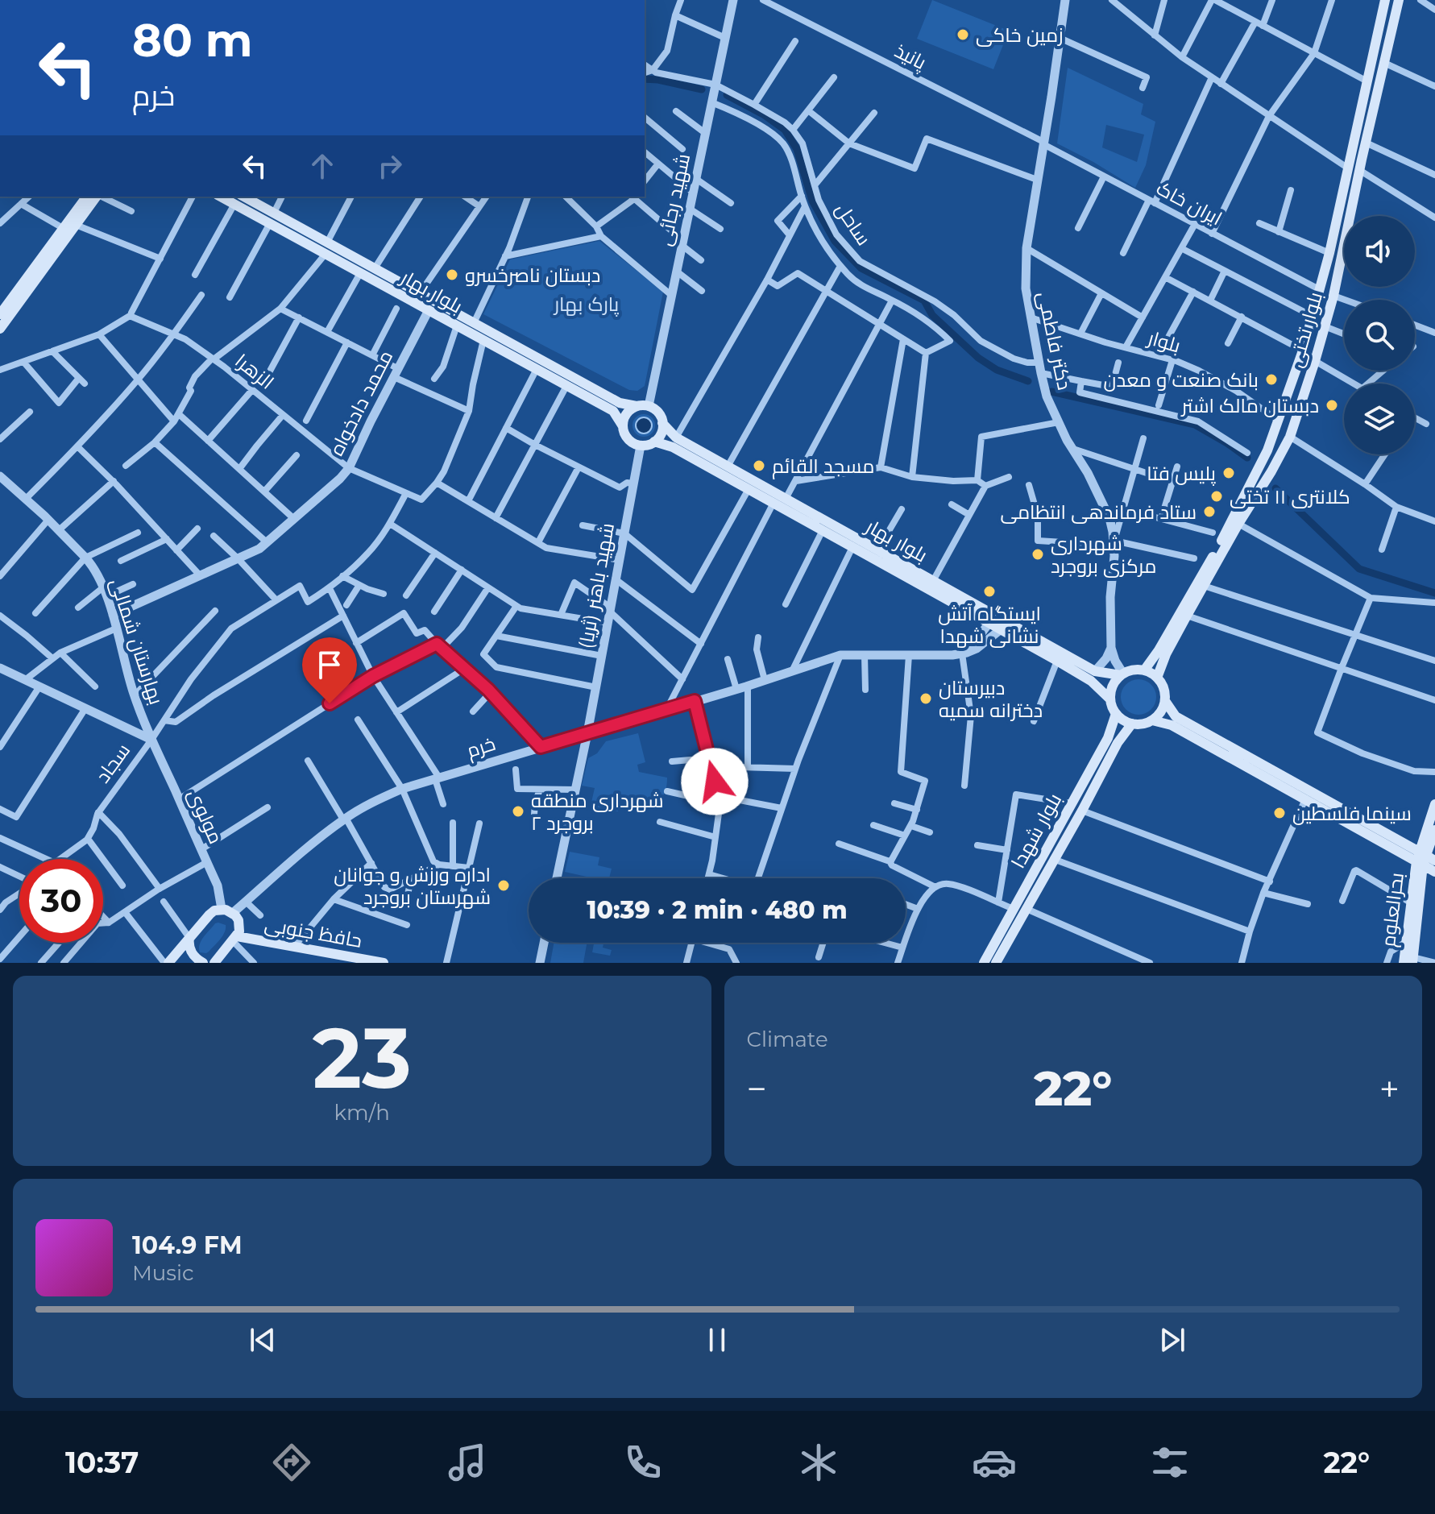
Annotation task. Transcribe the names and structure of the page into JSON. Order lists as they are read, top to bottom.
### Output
{
  "streets": {
    "main road": [
      "بلوار بهار",
      "بلوار تختی",
      "بلوار شهدا",
      "بحرالعلوم",
      "حافظ جنوبی"
    ],
    "street": [
      "پانیذ",
      "شهید رجائی",
      "ایران خاک",
      "ساحل",
      "دکتر فاطمی",
      "بلوار",
      "الزهرا",
      "محمد دادخواه",
      "شهید باهنر (ثریا)",
      "بهارستان شمالی",
      "خرم",
      "سجاد",
      "مولوی"
    ]
  },
  "crossings": [
    ["پانیذ", "ایران خاک"],
    ["پانیذ", "دکتر فاطمی"],
    ["شهید رجائی", "ساحل"],
    ["شهید رجائی", "بلوار بهار"],
    ["شهید رجائی", "شهید باهنر (ثریا)"],
    ["ایران خاک", "بلوار تختی"],
    ["ایران خاک", "دکتر فاطمی"],
    ["ساحل", "دکتر فاطمی"],
    ["بلوار بهار", "بلوار تختی"],
    ["بلوار بهار", "دکتر فاطمی"],
    ["بلوار بهار", "محمد دادخواه"],
    ["بلوار بهار", "شهید باهنر (ثریا)"],
    ["بلوار بهار", "بلوار شهدا"],
    ["بلوار تختی", "دکتر فاطمی"],
    ["بلوار تختی", "بلوار"],
    ["بلوار تختی", "بلوار شهدا"],
    ["دکتر فاطمی", "بلوار"],
    ["دکتر فاطمی", "بلوار شهدا"],
    ["الزهرا", "محمد دادخواه"],
    ["محمد دادخواه", "بهارستان شمالی"],
    ["شهید باهنر (ثریا)", "خرم"],
    ["بهارستان شمالی", "سجاد"],
    ["بهارستان شمالی", "مولوی"],
    ["سجاد", "مولوی"]
  ],
  "parks": ["پارک بهار"],
  "places": [
    "زمین خاکی",
    "دبستان ناصرخسرو",
    "بانک صنعت و معدن",
    "دبستان مالک اشتر",
    "مسجد القائم",
    "پلیس فتا",
    "کلانتری ۱۱ تختی",
    "ستاد فرماندهی انتظامی",
    "شهرداری مرکزی بروجرد",
    "ایستگاه آتش نشانی شهدا",
    "دبیرستان دخترانه سمیه",
    "شهرداری منطقه ۲ بروجرد",
    "سینما فلسطین",
    "اداره ورزش و جوانان شهرستان بروجرد"
  ],
  "page": {
    "turn": ["80 m", "خرم"],
    "limit": "30",
    "trip": "10:39 · 2 min · 480 m",
    "tile": [
      ["23", "km/h"],
      "Climate"
    ],
    "heat": ["−", "22°", "+"],
    "song": ["104.9 FM", "Music"],
    "tabs": ["10:37", "22°"]
  }
}
